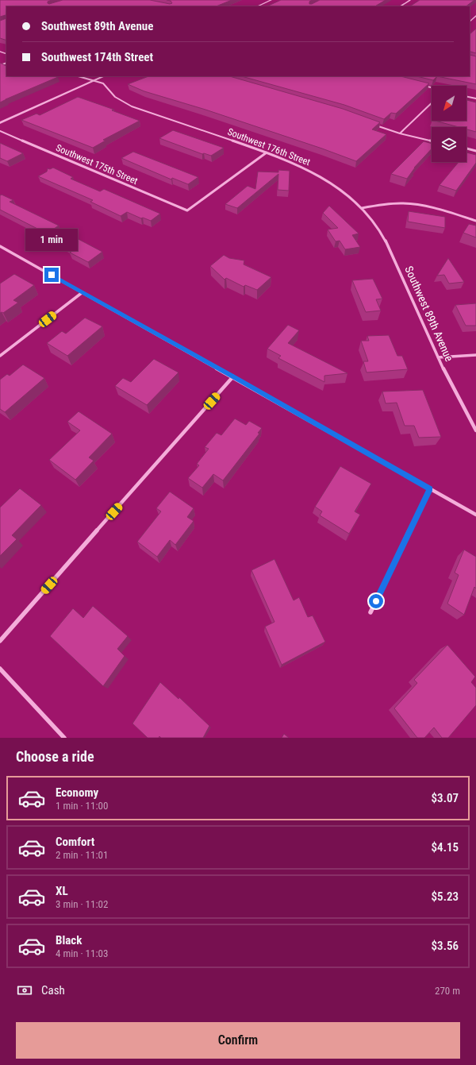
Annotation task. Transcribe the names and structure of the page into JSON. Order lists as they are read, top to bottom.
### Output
{
  "streets": {
    "street": ["Southwest 176th Street", "Southwest 175th Street", "Southwest 89th Avenue"]
  },
  "crossings": [
    ["Southwest 176th Street", "Southwest 175th Street"],
    ["Southwest 176th Street", "Southwest 89th Avenue"]
  ],
  "north": "bottom left",
  "page": {
    "banner": ["Southwest 89th Avenue", "Southwest 174th Street"],
    "bubble": "1 min",
    "heading": "Choose a ride",
    "list": [
      {
        "name": "Economy",
        "note": "1 min · 11:00",
        "value": "$3.07"
      },
      {
        "name": "Comfort",
        "note": "2 min · 11:01",
        "value": "$4.15"
      },
      {
        "name": "XL",
        "note": "3 min · 11:02",
        "value": "$5.23"
      },
      {
        "name": "Black",
        "note": "4 min · 11:03",
        "value": "$3.56"
      }
    ],
    "pay": ["Cash", "270 m"],
    "buttons": "Confirm"
  }
}
